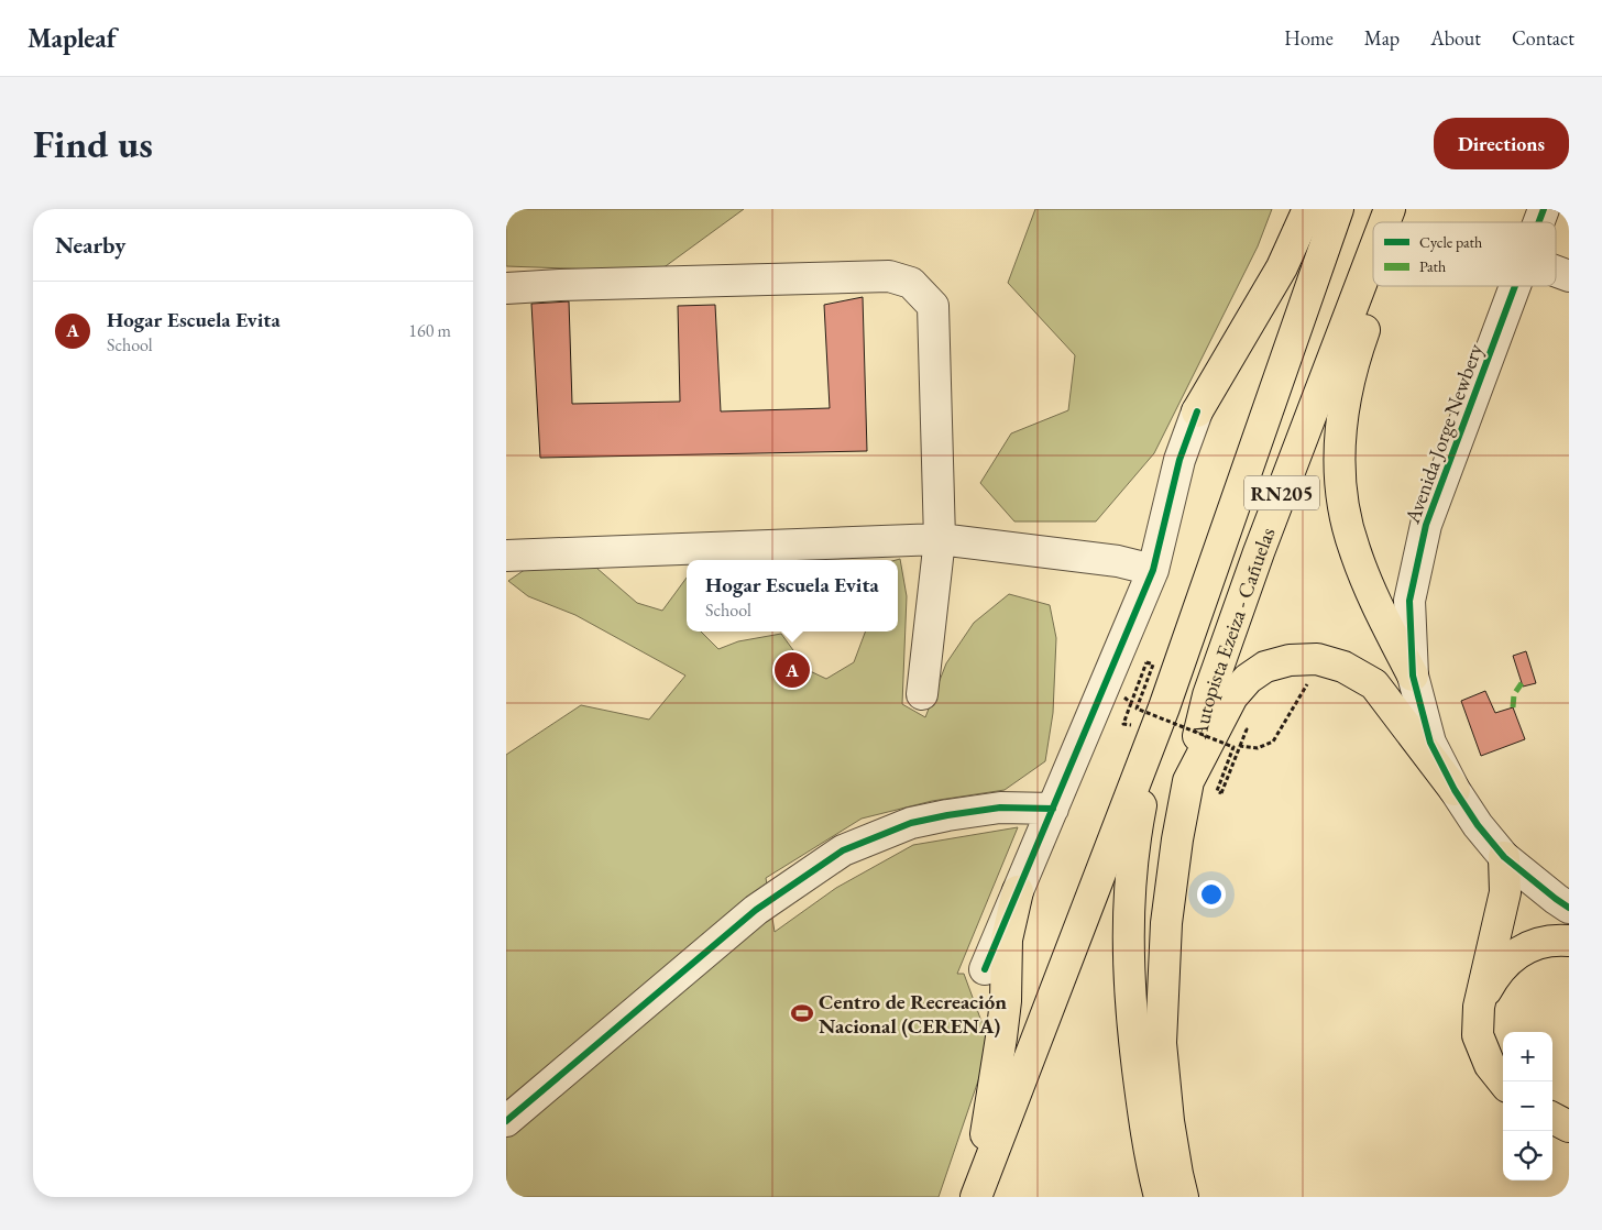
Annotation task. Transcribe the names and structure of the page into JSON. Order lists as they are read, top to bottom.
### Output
{
  "streets": {
    "highway": ["RN205", "Autopista Ezeiza - Cañuelas"],
    "street": ["Avenida Jorge Newbery"]
  },
  "places": {
    "sports": ["Centro de Recreación Nacional (CERENA)"]
  },
  "legend": ["Cycle path", "Path"],
  "page": {
    "header": "Mapleaf",
    "nav": [
      "Home",
      "Map",
      "About",
      "Contact"
    ],
    "buttons": "Directions",
    "title": "Find us",
    "heading": "Nearby",
    "list": [
      {
        "mark": "A",
        "name": "Hogar Escuela Evita",
        "note": "School",
        "value": "160 m"
      }
    ],
    "popup": ["Hogar Escuela Evita", "School"],
    "pins": "A",
    "map_buttons": ["+", "−"]
  }
}
